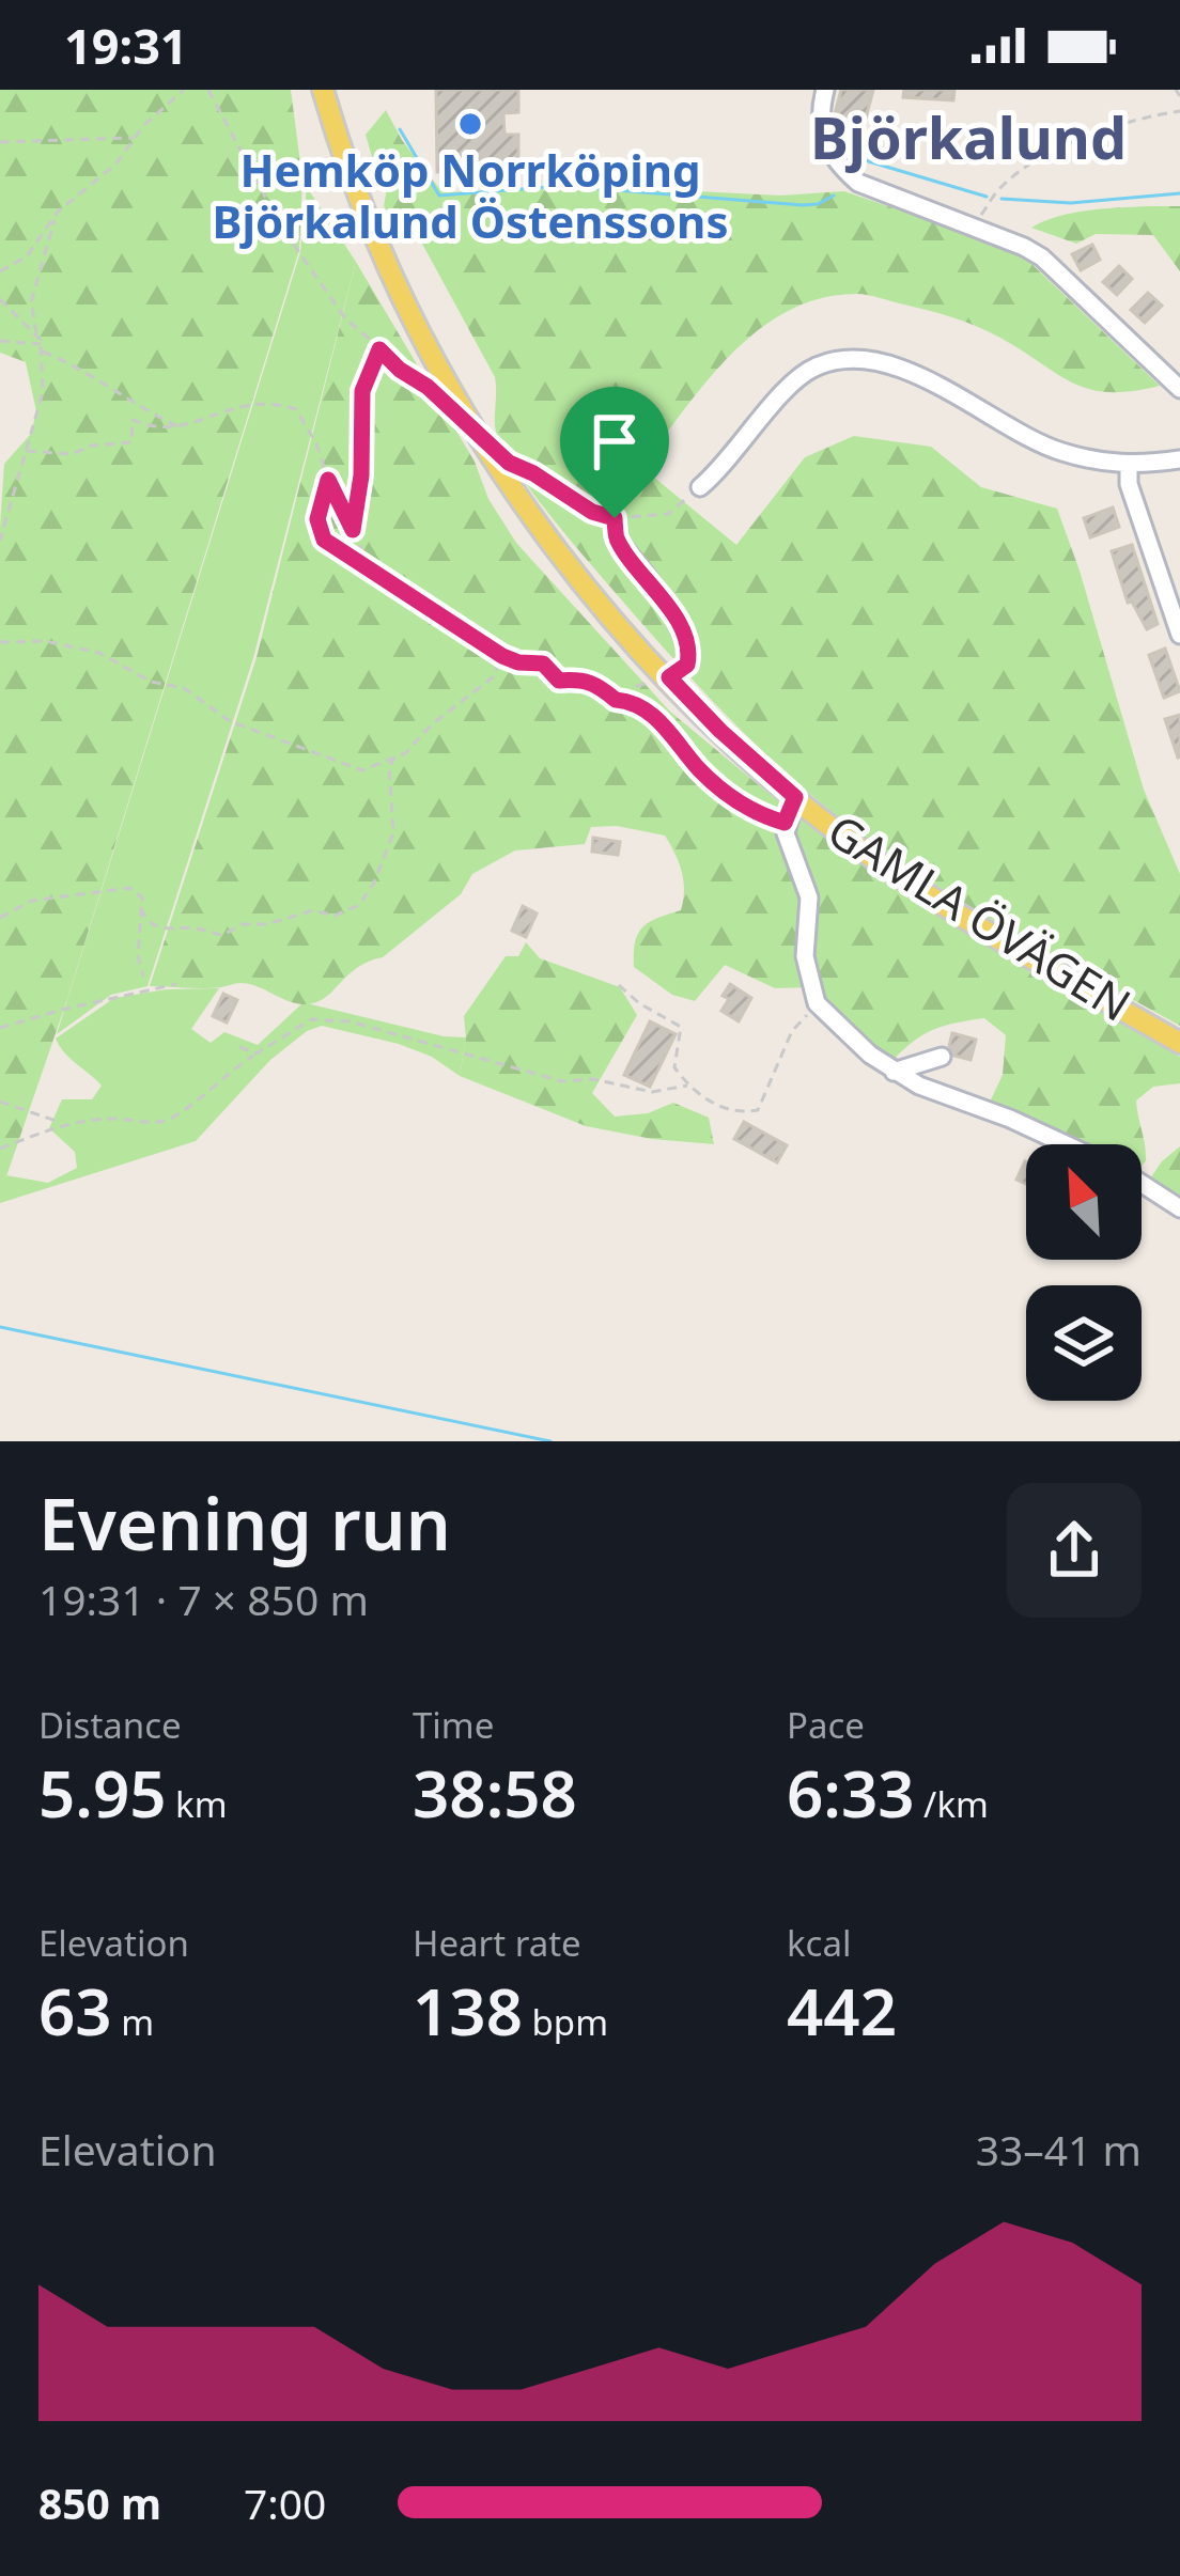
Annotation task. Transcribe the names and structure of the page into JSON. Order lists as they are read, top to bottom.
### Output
{
  "streets": {
    "main road": ["GAMLA ÖVÄGEN"]
  },
  "districts": ["Björkalund"],
  "places": ["Hemköp Norrköping Björkalund Östenssons"],
  "north": "top left",
  "page": {
    "status": "19:31",
    "heading": ["Evening run", "19:31 · 7 × 850 m"],
    "stats": [
      ["Distance", "5.95 km"],
      ["Time", "38:58"],
      ["Pace", "6:33 /km"],
      ["Elevation", "63 m"],
      ["Heart rate", "138 bpm"],
      ["kcal", "442"]
    ],
    "chart": ["Elevation", "33–41 m"],
    "list": [
      {
        "name": "850 m",
        "note": "7:00"
      }
    ]
  }
}
